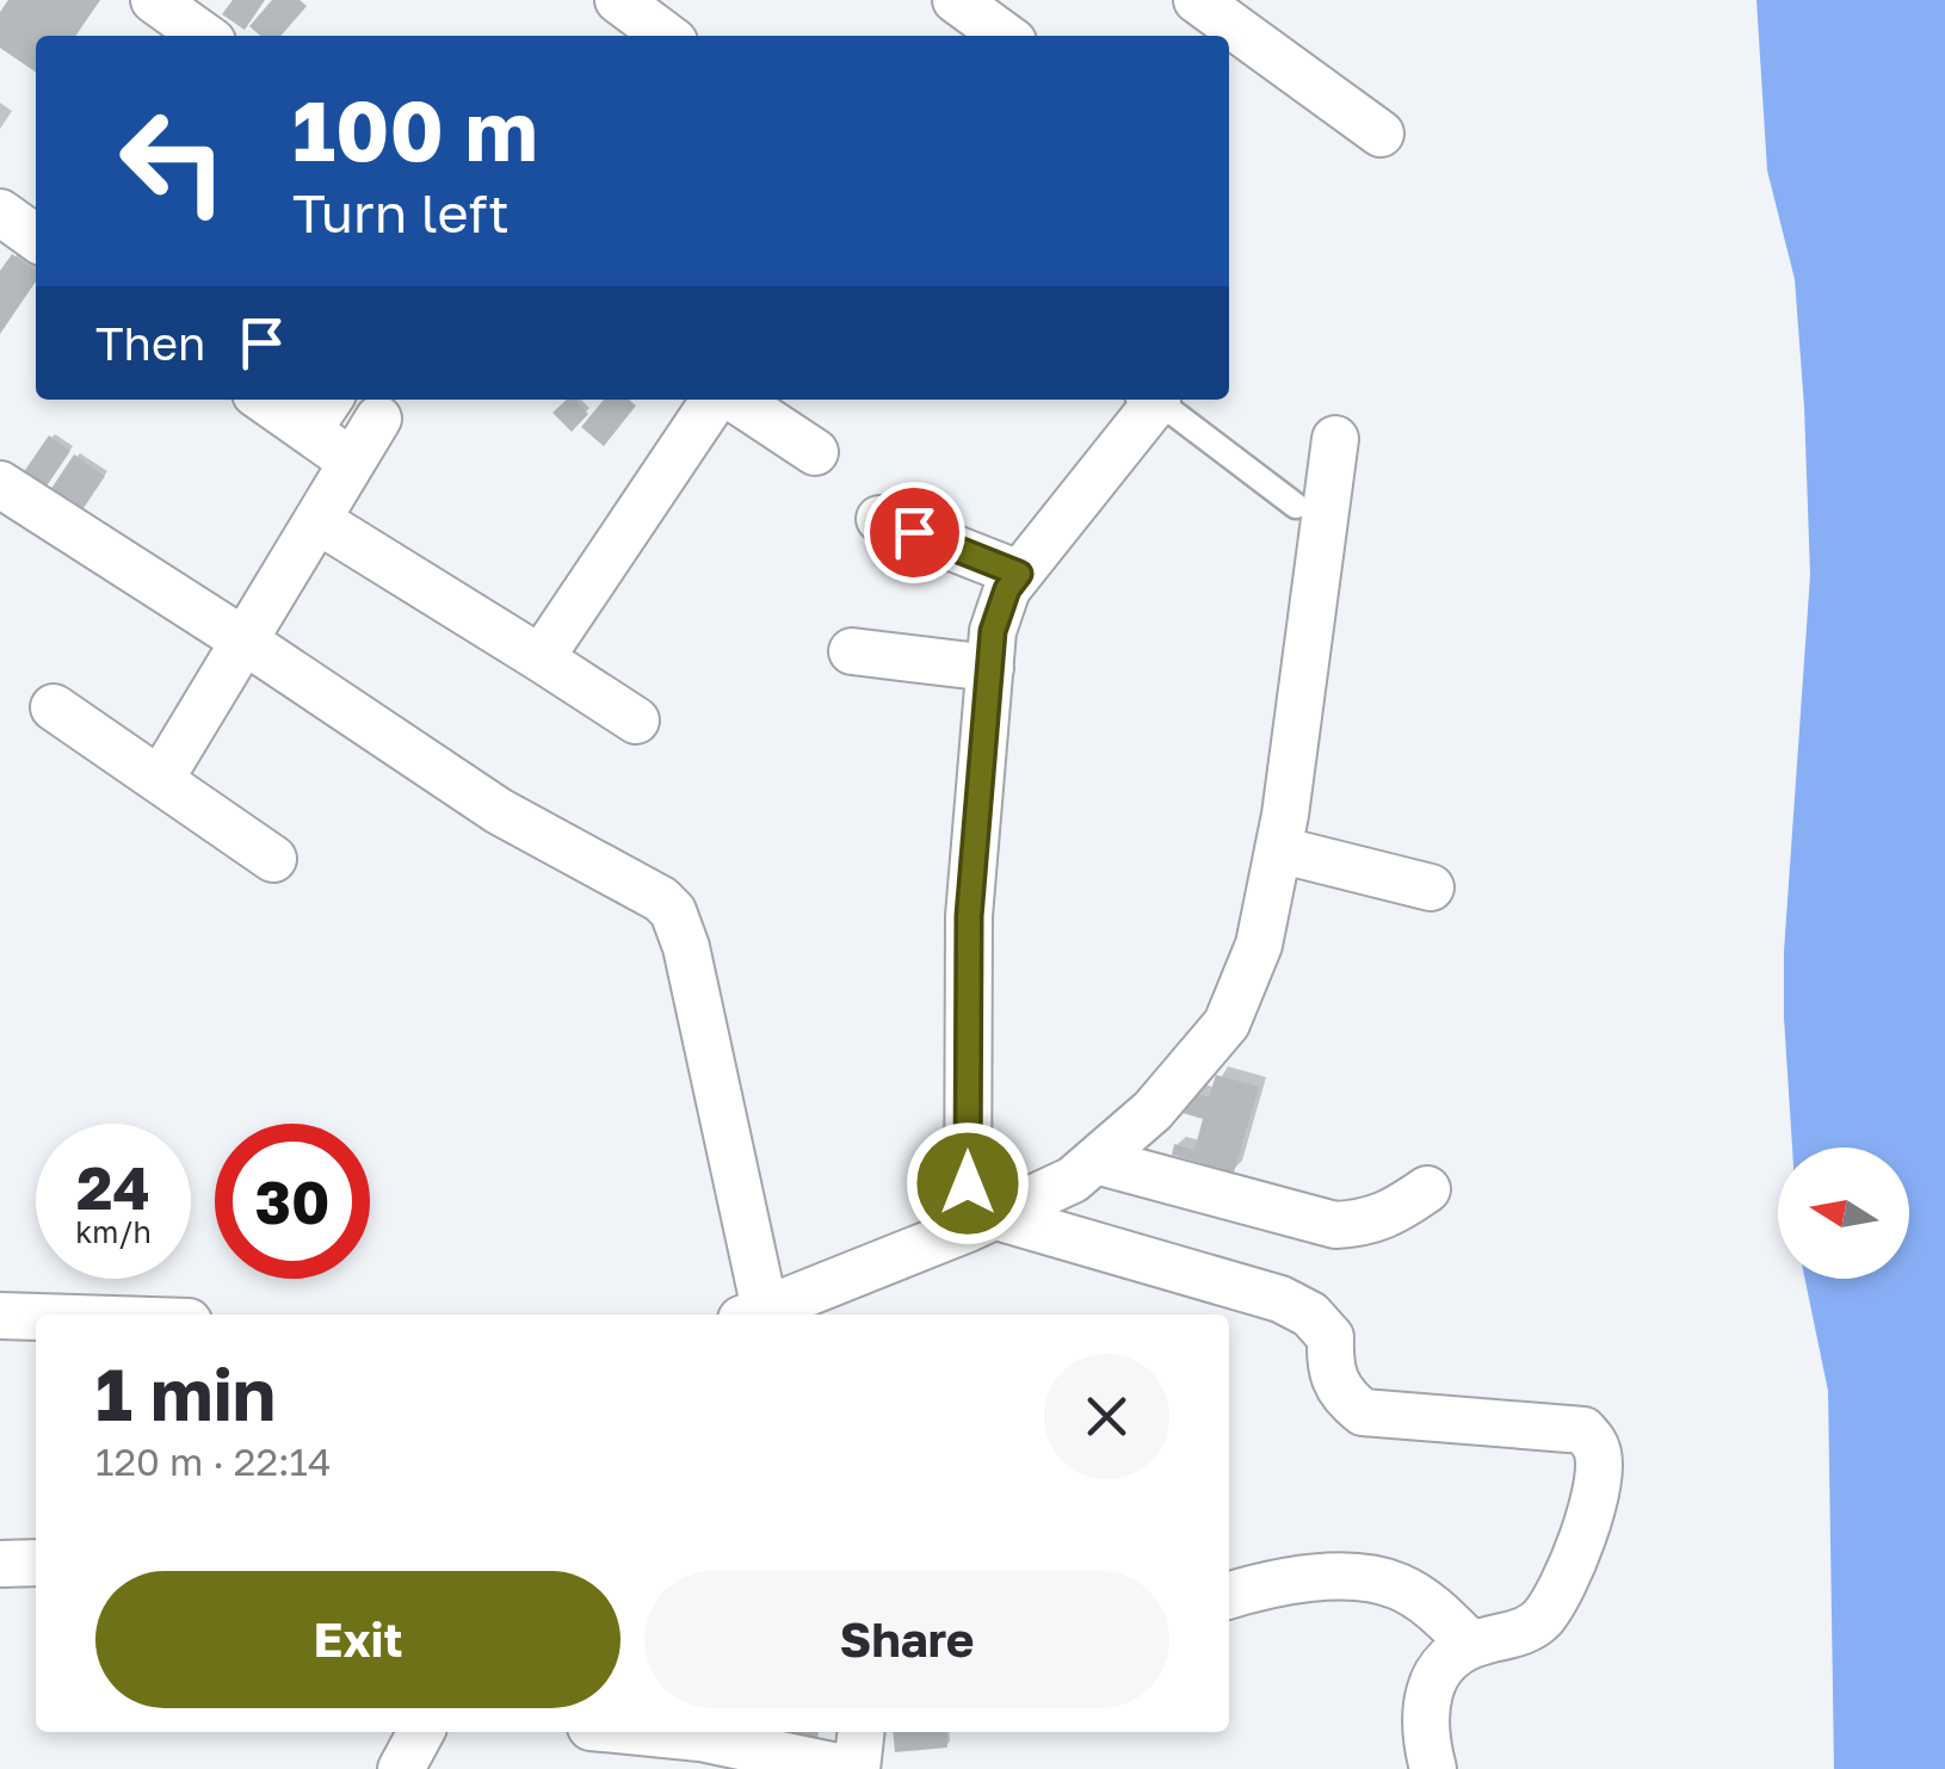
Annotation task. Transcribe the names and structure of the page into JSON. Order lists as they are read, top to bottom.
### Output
{
  "north": "left",
  "page": {
    "turn": ["100 m", "Turn left"],
    "then": "Then",
    "speed": "24 km/h",
    "limit": "30",
    "heading": ["1 min", "120 m · 22:14"],
    "buttons": ["Exit", "Share"]
  }
}
